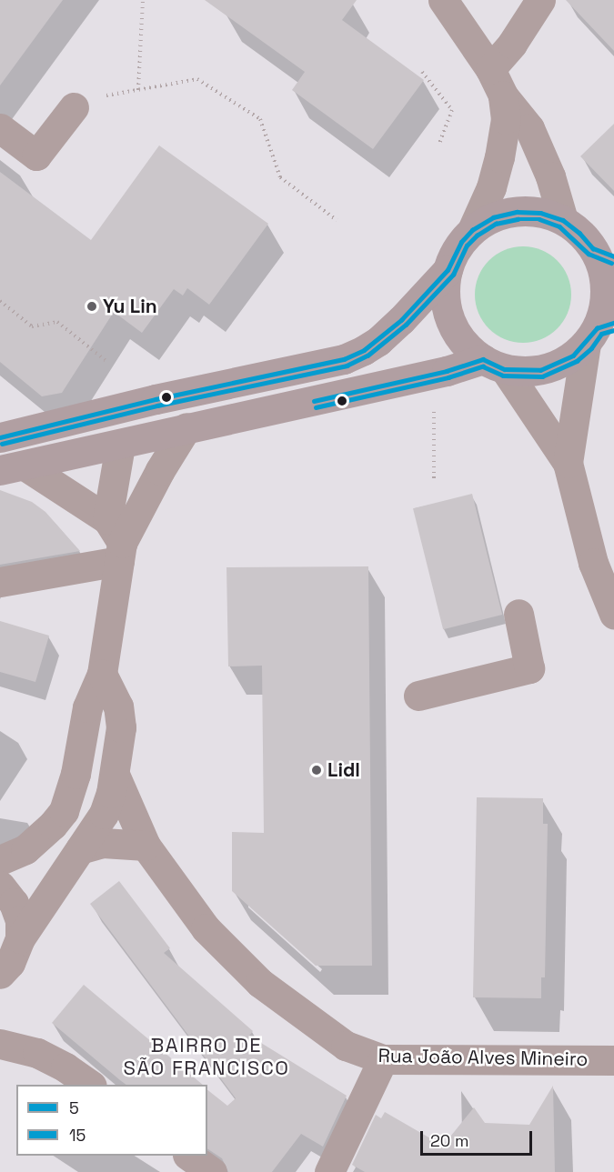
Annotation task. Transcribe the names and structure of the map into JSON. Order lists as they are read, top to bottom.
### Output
{
  "streets": {
    "street": ["Rua João Alves Mineiro"]
  },
  "districts": ["BAIRRO DE SÃO FRANCISCO"],
  "places": ["Yu Lin", "Lidl"],
  "lines": ["transit line 5", "transit line 15"],
  "legend": ["5", "15"],
  "scale_bar": "20 m"
}
